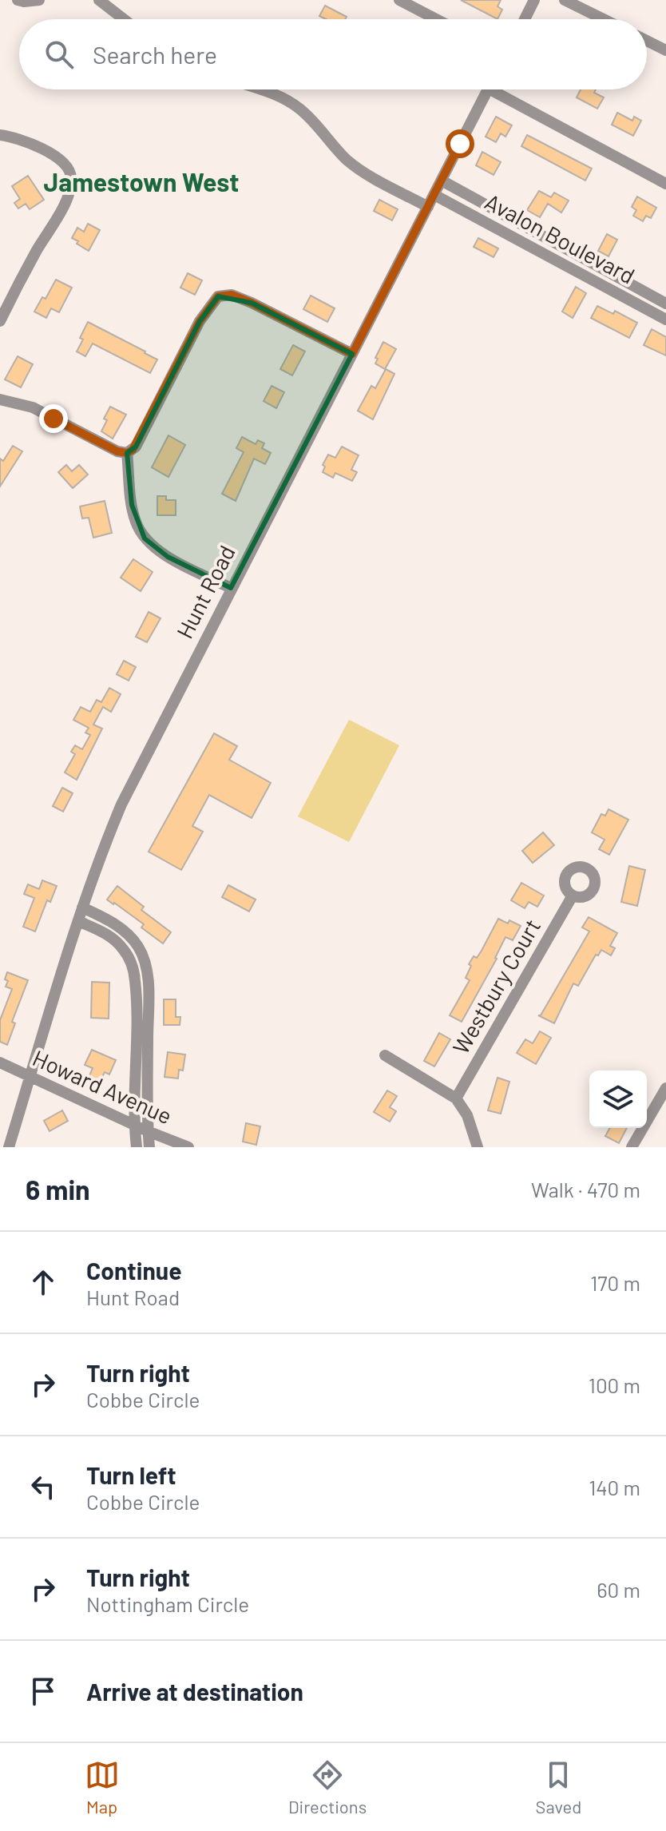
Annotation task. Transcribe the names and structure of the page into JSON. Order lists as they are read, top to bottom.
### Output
{
  "streets": {
    "street": [
      "Avalon Boulevard",
      "Hunt Road",
      "Westbury Court",
      "Howard Avenue"
    ]
  },
  "crossings": [
    ["Avalon Boulevard", "Hunt Road"],
    ["Hunt Road", "Howard Avenue"]
  ],
  "districts": ["Jamestown West"],
  "page": {
    "search": "Search here",
    "heading": ["6 min", "Walk · 470 m"],
    "list": [
      ["Continue", "Hunt Road", "170 m"],
      ["Turn right", "Cobbe Circle", "100 m"],
      ["Turn left", "Cobbe Circle", "140 m"],
      ["Turn right", "Nottingham Circle", "60 m"],
      "Arrive at destination"
    ],
    "nav": ["Map", "Directions", "Saved"]
  }
}
